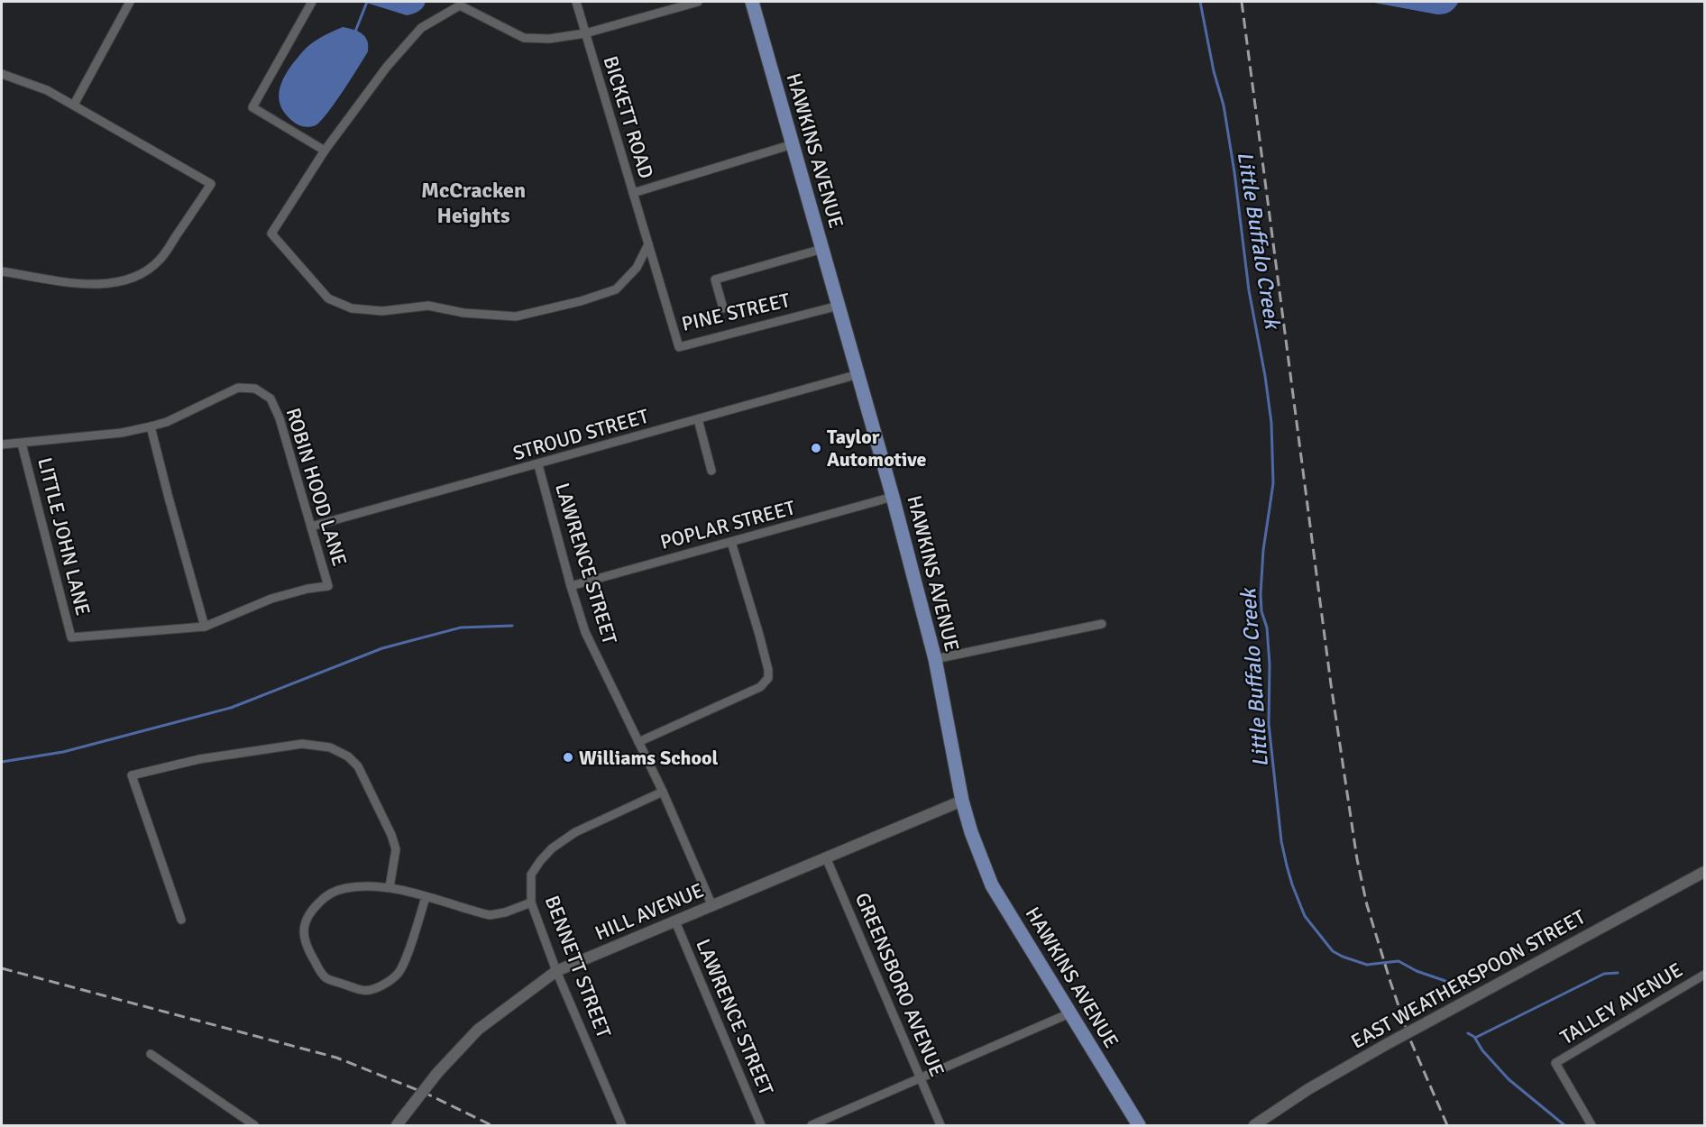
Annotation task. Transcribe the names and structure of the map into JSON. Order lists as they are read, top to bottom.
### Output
{
  "streets": {
    "main road": ["HAWKINS AVENUE"],
    "street": [
      "BICKETT ROAD",
      "PINE STREET",
      "STROUD STREET",
      "ROBIN HOOD LANE",
      "POPLAR STREET",
      "LITTLE JOHN LANE",
      "LAWRENCE STREET",
      "HILL AVENUE",
      "BENNETT STREET",
      "EAST WEATHERSPOON STREET",
      "GREENSBORO AVENUE",
      "TALLEY AVENUE"
    ]
  },
  "crossings": [
    ["BICKETT ROAD", "PINE STREET"],
    ["HAWKINS AVENUE", "PINE STREET"],
    ["HAWKINS AVENUE", "STROUD STREET"],
    ["HAWKINS AVENUE", "POPLAR STREET"],
    ["HAWKINS AVENUE", "HILL AVENUE"],
    ["STROUD STREET", "ROBIN HOOD LANE"],
    ["STROUD STREET", "LAWRENCE STREET"],
    ["ROBIN HOOD LANE", "LITTLE JOHN LANE"],
    ["POPLAR STREET", "LAWRENCE STREET"],
    ["LAWRENCE STREET", "HILL AVENUE"],
    ["LAWRENCE STREET", "BENNETT STREET"],
    ["HILL AVENUE", "BENNETT STREET"],
    ["HILL AVENUE", "GREENSBORO AVENUE"]
  ],
  "districts": ["McCracken Heights"],
  "water": ["Little Buffalo Creek"],
  "places": ["Taylor Automotive", "Williams School"]
}
